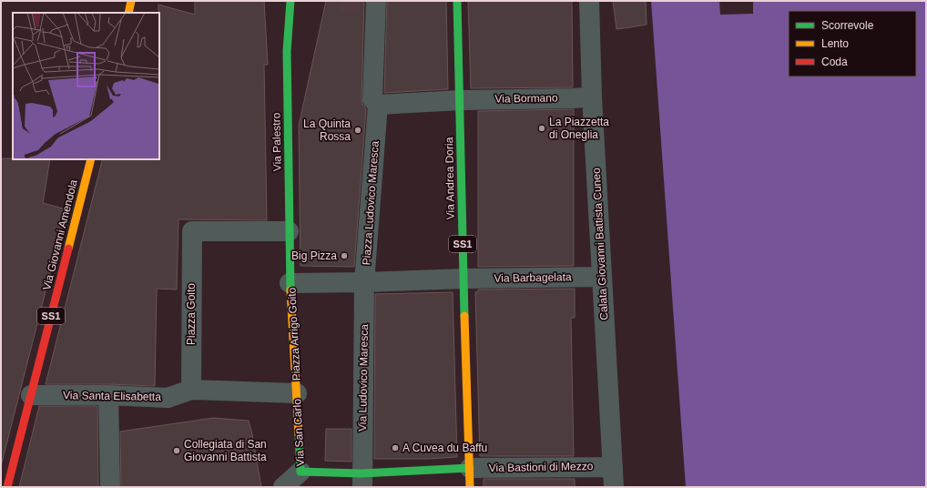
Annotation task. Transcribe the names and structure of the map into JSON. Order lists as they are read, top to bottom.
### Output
{
  "streets": {
    "main road": [
      "Via Palestro",
      "Via Andrea Doria",
      "Via Giovanni Amendola",
      "SS1",
      "Piazza Arrigo Goito",
      "Via San Carlo"
    ],
    "street": [
      "Via Bormano",
      "Piazza Ludovico Maresca",
      "Calata Giovanni Battista Cuneo",
      "Via Barbagelata",
      "Piazza Goito",
      "Via Ludovico Maresca",
      "Via Santa Elisabetta",
      "Via Bastioni di Mezzo"
    ]
  },
  "crossings": [
    ["Via Bormano", "Via Andrea Doria"],
    ["Via Bormano", "Calata Giovanni Battista Cuneo"],
    ["Via Palestro", "Piazza Goito"],
    ["Via Palestro", "Piazza Arrigo Goito"],
    ["Via Andrea Doria", "Via Barbagelata"],
    ["Via Andrea Doria", "Via San Carlo"],
    ["Via Andrea Doria", "Via Bastioni di Mezzo"],
    ["Piazza Ludovico Maresca", "Piazza Arrigo Goito"],
    ["Piazza Ludovico Maresca", "Via Ludovico Maresca"],
    ["Via Giovanni Amendola", "Via Santa Elisabetta"],
    ["Calata Giovanni Battista Cuneo", "Via Barbagelata"],
    ["Calata Giovanni Battista Cuneo", "Via Bastioni di Mezzo"],
    ["Piazza Goito", "Via Santa Elisabetta"],
    ["Piazza Arrigo Goito", "Via Ludovico Maresca"],
    ["Piazza Arrigo Goito", "Via San Carlo"],
    ["Via Ludovico Maresca", "Via San Carlo"],
    ["Via San Carlo", "Via Bastioni di Mezzo"]
  ],
  "places": [
    "La Piazzetta di Oneglia",
    "La Quinta Rossa",
    "Big Pizza",
    "A Cuvea du Baffu",
    "Collegiata di San Giovanni Battista"
  ],
  "legend": ["Scorrevole", "Lento", "Coda"]
}
